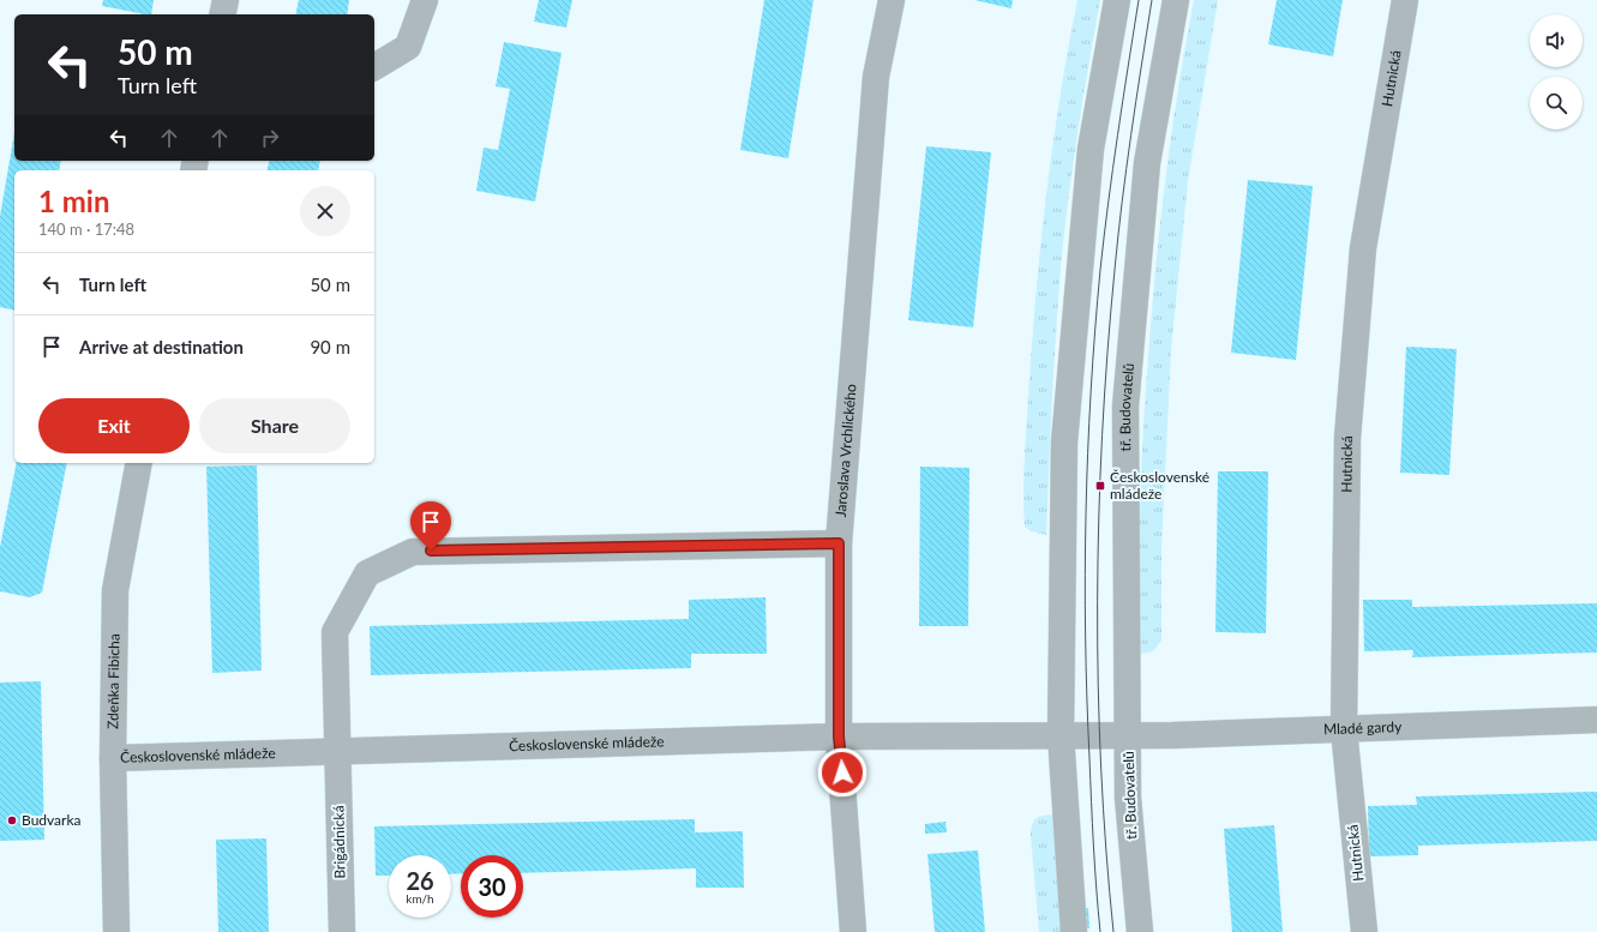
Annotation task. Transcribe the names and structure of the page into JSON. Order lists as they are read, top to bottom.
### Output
{
  "streets": {
    "street": [
      "Hutnická",
      "tř. Budovatelů",
      "Jaroslava Vrchlického",
      "Zdeňka Fibicha",
      "Mladé gardy",
      "Československé mládeže",
      "Brigádnická"
    ]
  },
  "crossings": [
    ["Hutnická", "Mladé gardy"],
    ["tř. Budovatelů", "Mladé gardy"],
    ["Jaroslava Vrchlického", "Československé mládeže"],
    ["Jaroslava Vrchlického", "Brigádnická"],
    ["Zdeňka Fibicha", "Československé mládeže"],
    ["Mladé gardy", "Československé mládeže"],
    ["Československé mládeže", "Brigádnická"]
  ],
  "places": {
    "transit": ["Československé mládeže"],
    "other": ["Budvarka"]
  },
  "page": {
    "turn": ["50 m", "Turn left"],
    "heading": ["1 min", "140 m · 17:48"],
    "list": [
      {
        "name": "Turn left",
        "value": "50 m"
      },
      {
        "name": "Arrive at destination",
        "value": "90 m"
      }
    ],
    "buttons": ["Exit", "Share"],
    "speed": "26 km/h",
    "limit": "30"
  }
}
